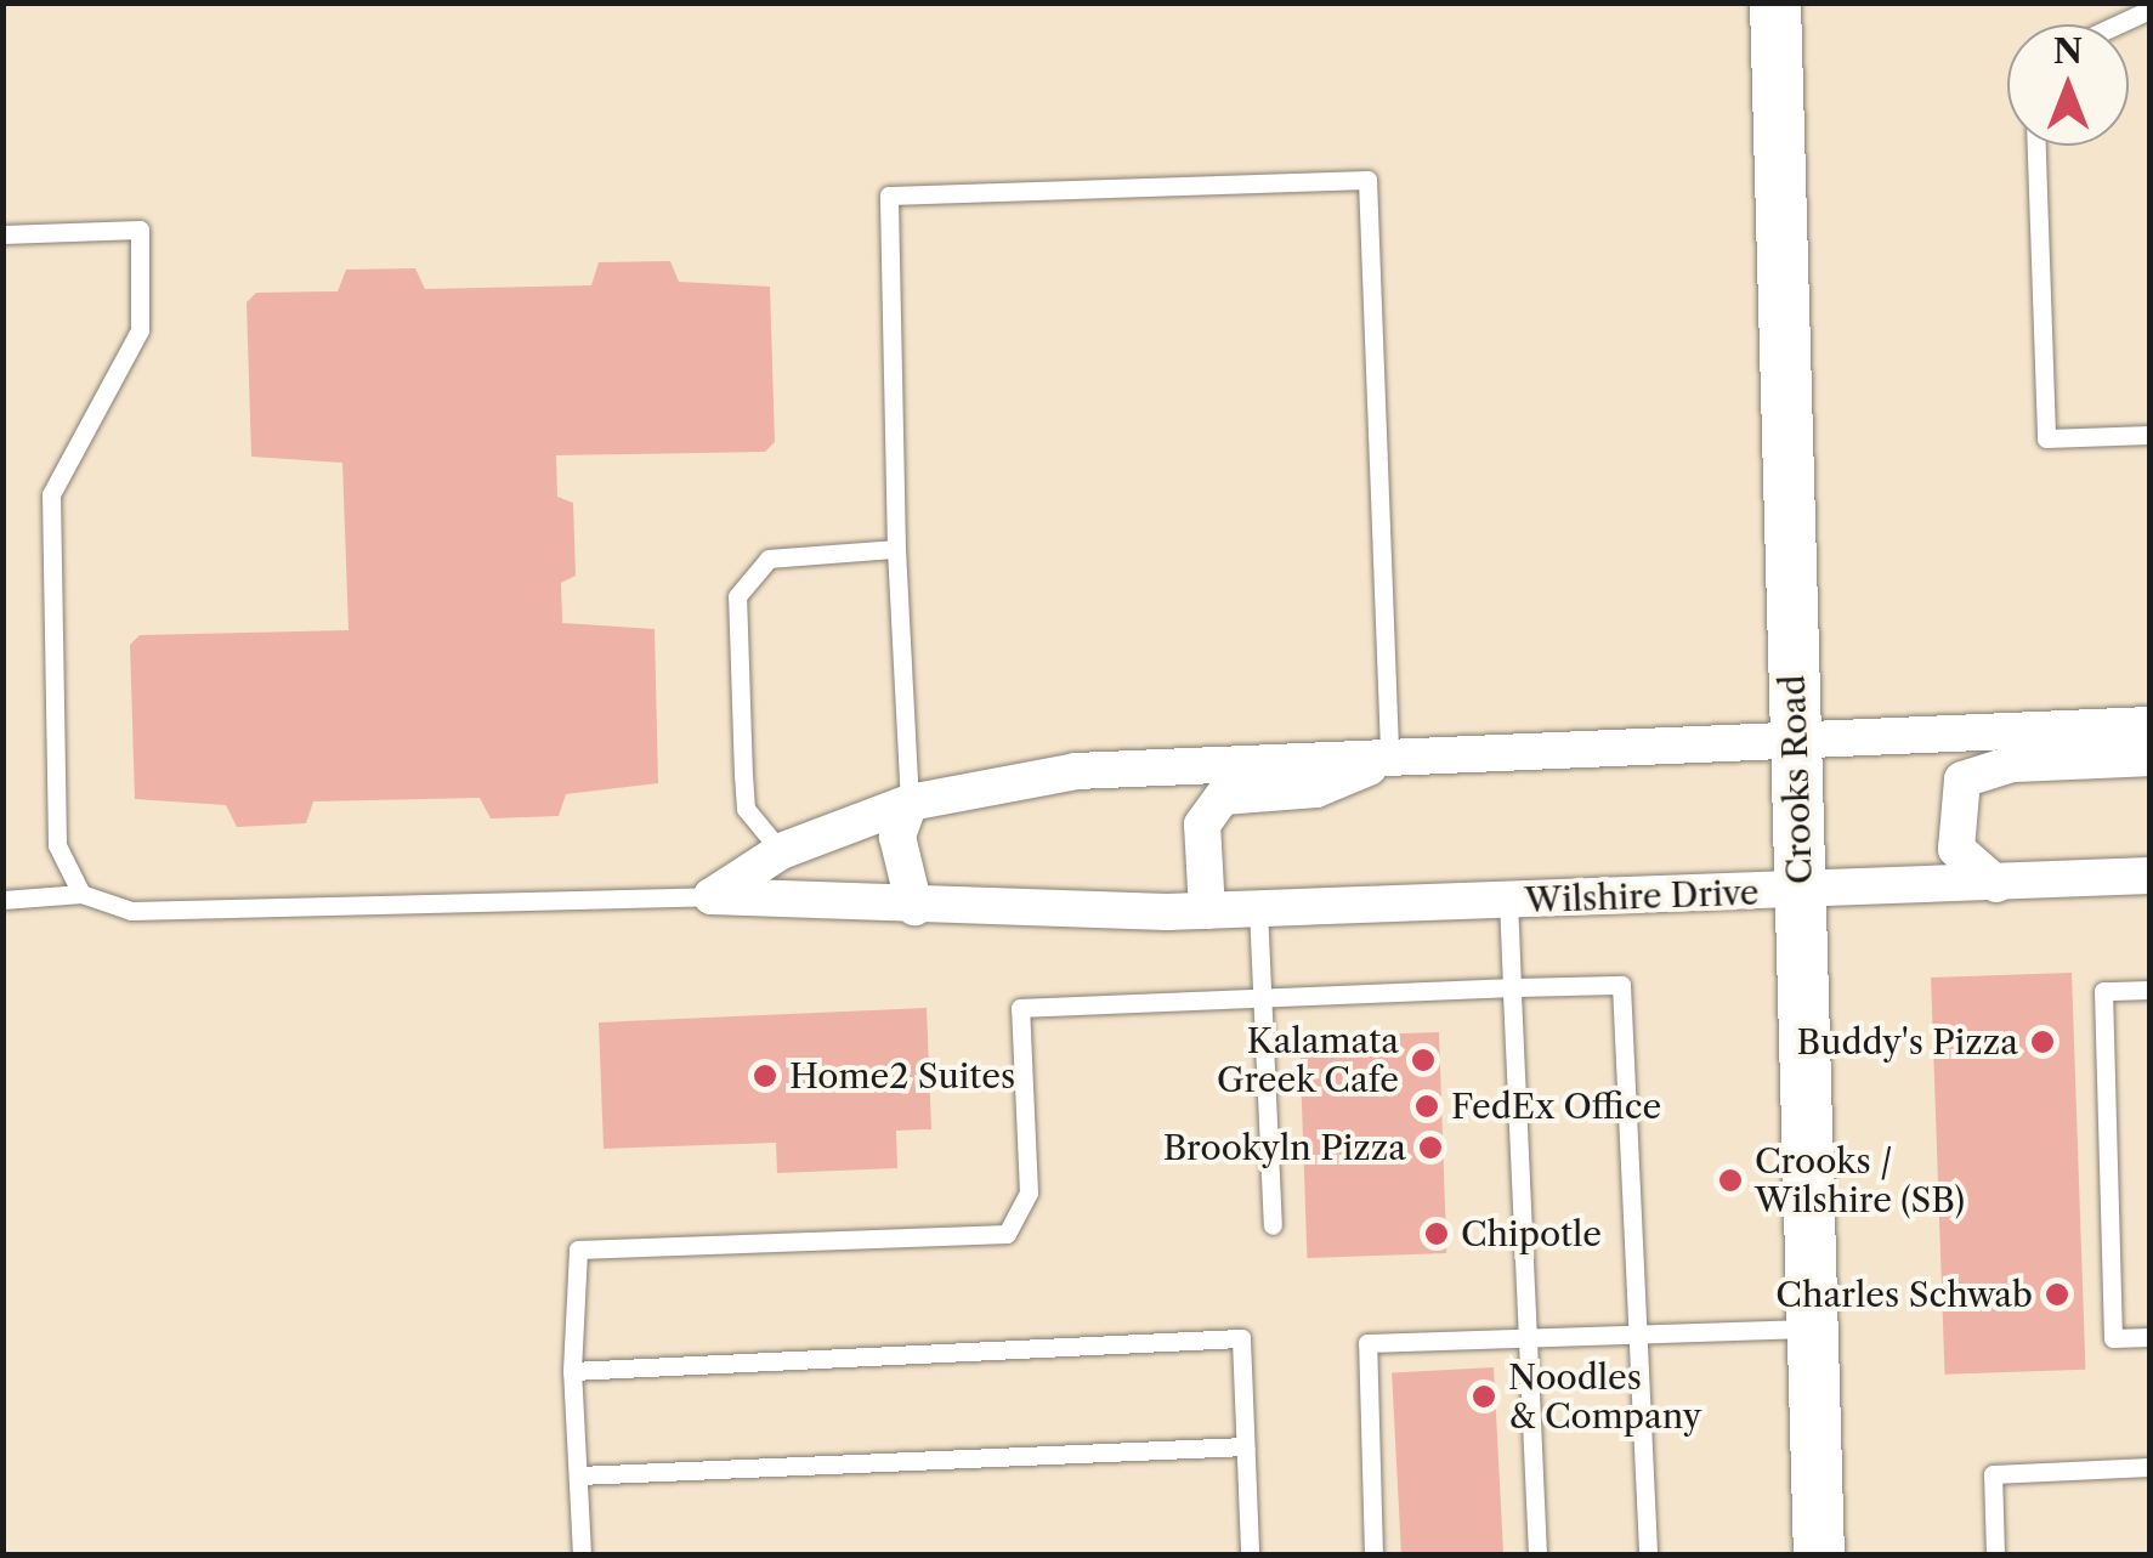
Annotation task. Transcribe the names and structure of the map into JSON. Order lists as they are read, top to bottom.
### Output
{
  "streets": {
    "main road": ["Crooks Road"],
    "street": ["Wilshire Drive"]
  },
  "crossings": [
    ["Crooks Road", "Wilshire Drive"]
  ],
  "places": [
    "Buddy's Pizza",
    "Kalamata Greek Cafe",
    "Home2 Suites",
    "FedEx Office",
    "Brookyln Pizza",
    "Crooks / Wilshire (SB)",
    "Chipotle",
    "Charles Schwab",
    "Noodles & Company"
  ],
  "north": "top"
}
